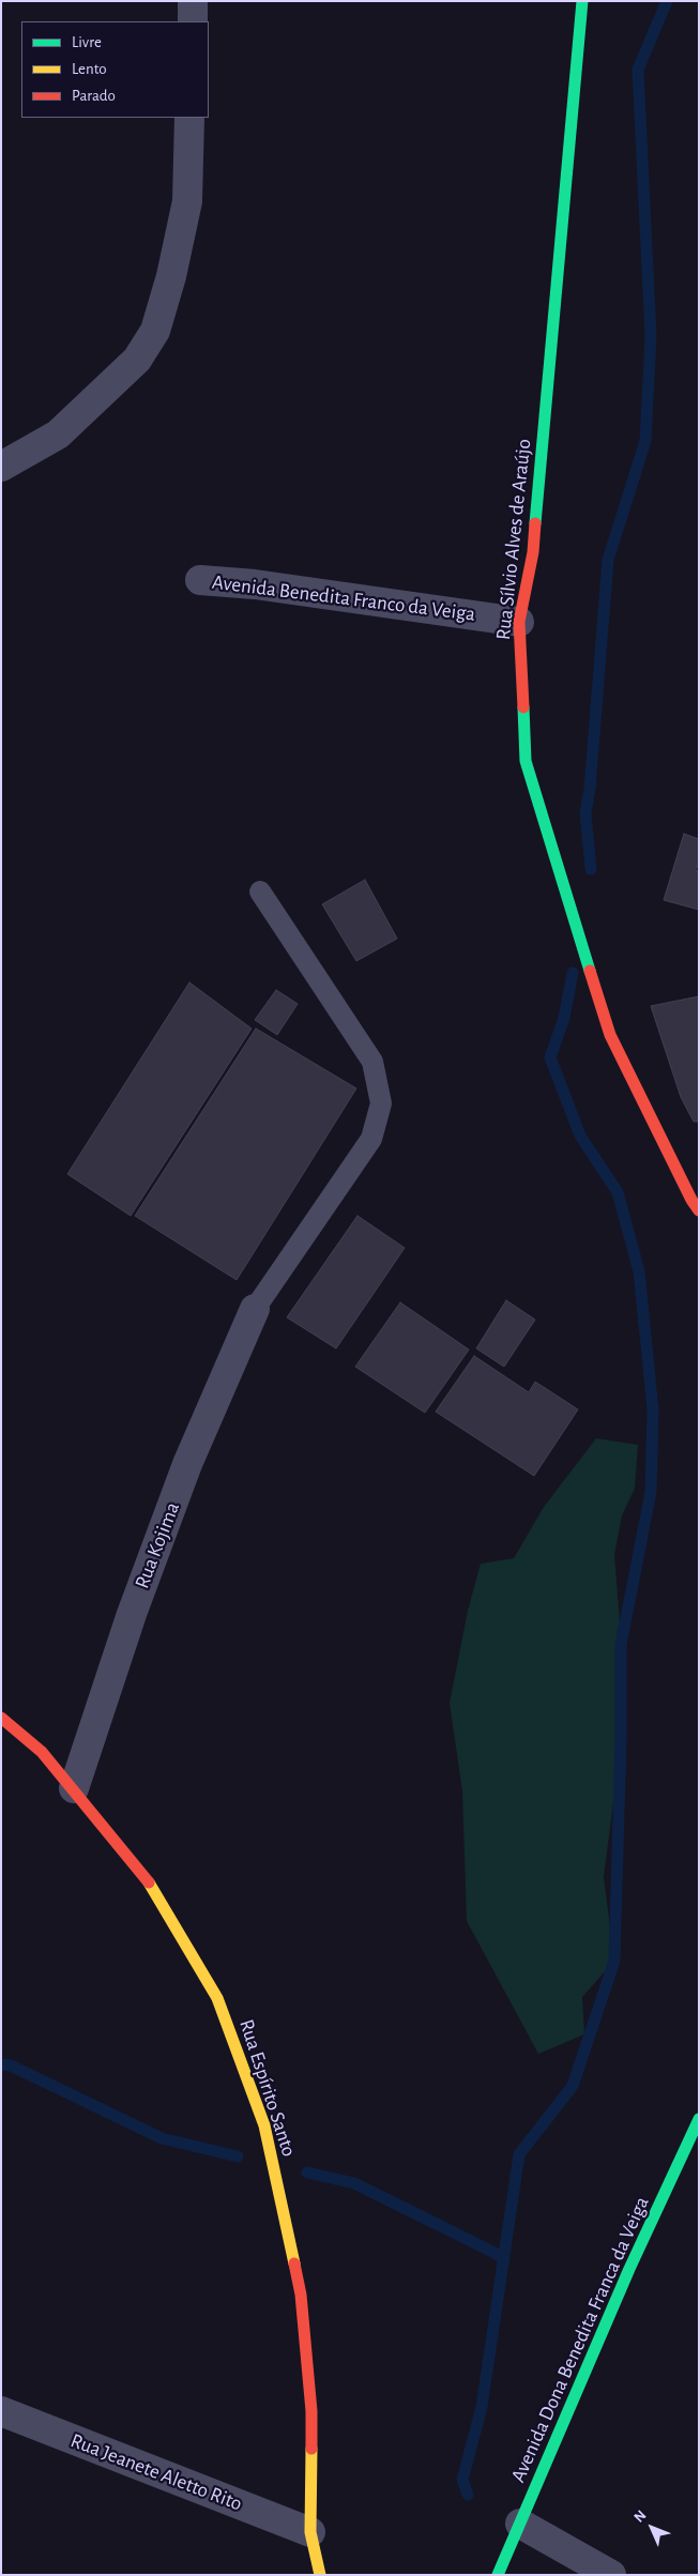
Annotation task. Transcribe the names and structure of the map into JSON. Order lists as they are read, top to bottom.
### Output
{
  "streets": {
    "street": [
      "Rua Sílvio Alves de Araújo",
      "Avenida Benedita Franco da Veiga",
      "Rua Kojima",
      "Rua Espírito Santo",
      "Avenida Dona Benedita Franca da Veiga",
      "Rua Jeanete Aletto Rito"
    ]
  },
  "crossings": [
    ["Rua Sílvio Alves de Araújo", "Avenida Benedita Franco da Veiga"],
    ["Rua Kojima", "Rua Espírito Santo"],
    ["Rua Espírito Santo", "Rua Jeanete Aletto Rito"]
  ],
  "legend": ["Livre", "Lento", "Parado"],
  "north": "top left"
}
